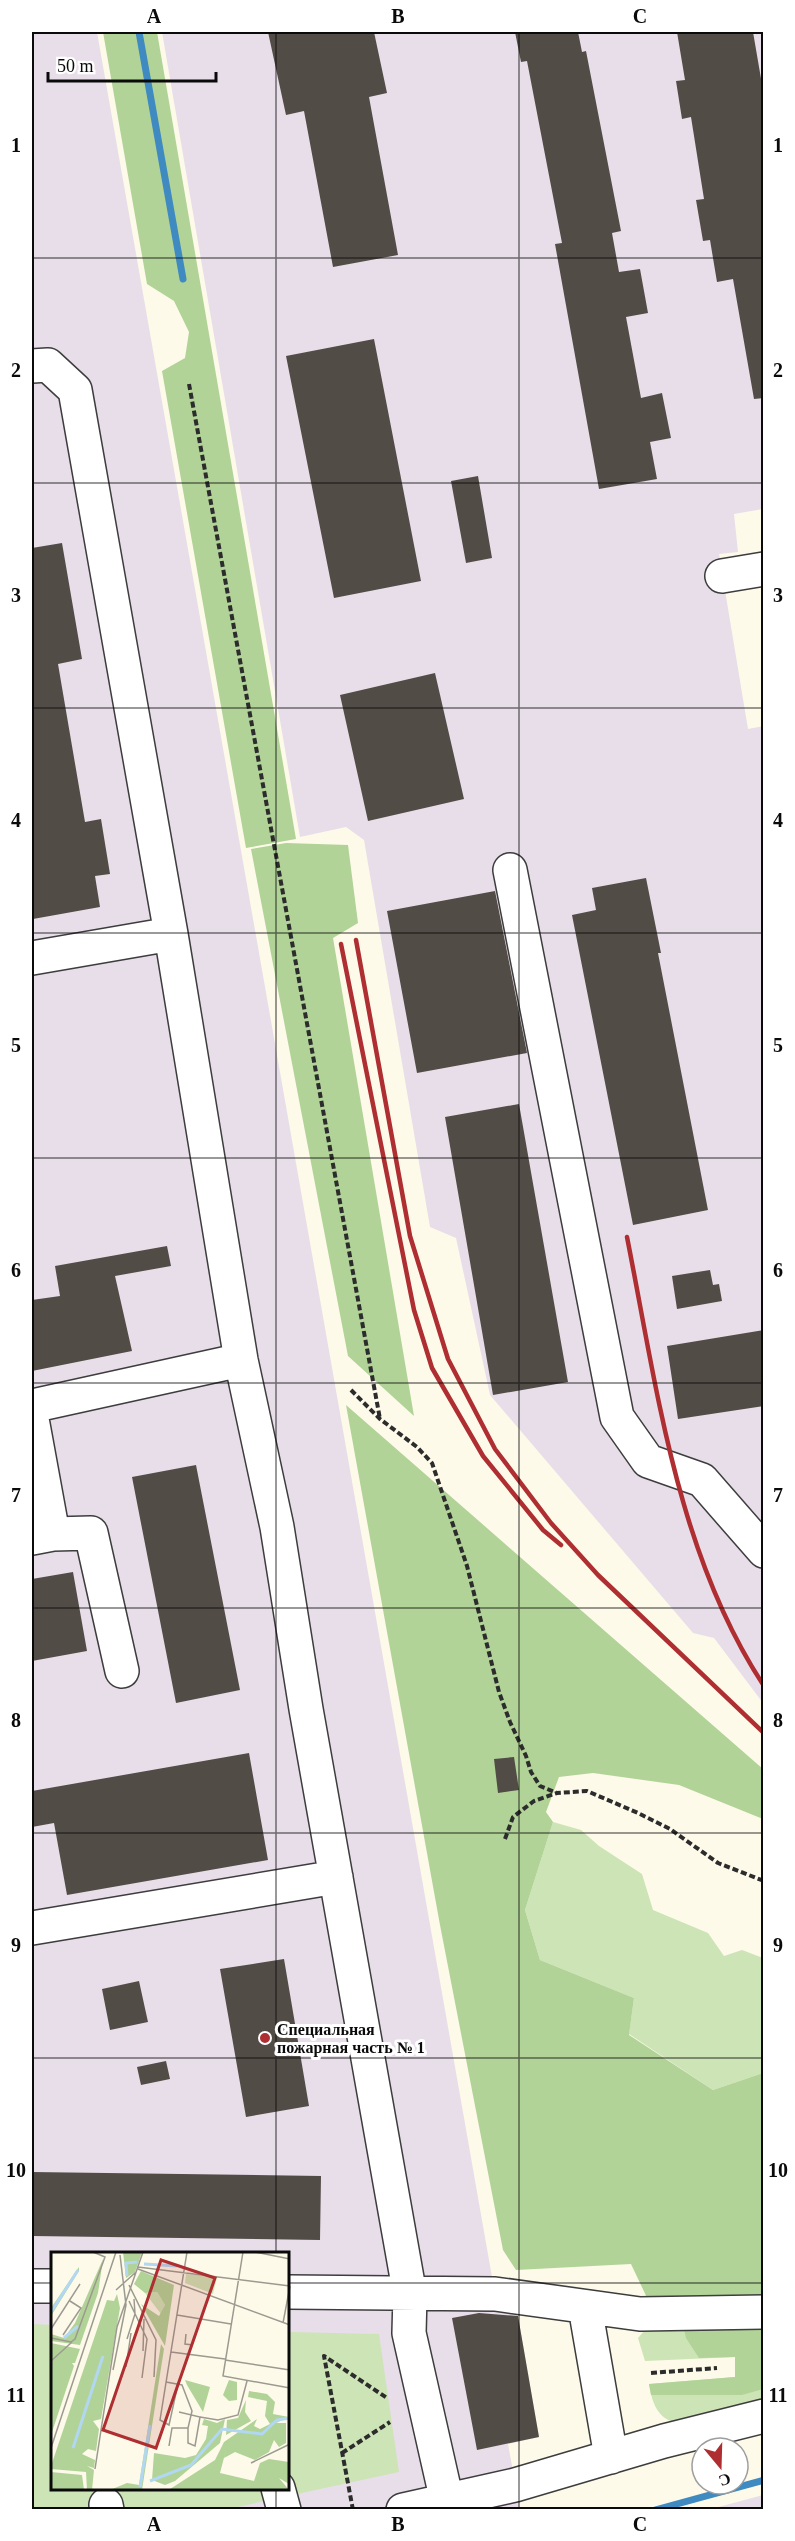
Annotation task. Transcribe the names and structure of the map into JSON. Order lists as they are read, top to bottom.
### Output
{
  "places": ["Специальная пожарная часть № 1"],
  "scale_bar": "50 m",
  "north": "bottom",
  "grid": {
    "columns": ["A", "B", "C"],
    "rows": [
      "1",
      "2",
      "3",
      "4",
      "5",
      "6",
      "7",
      "8",
      "9",
      "10",
      "11"
    ]
  }
}
